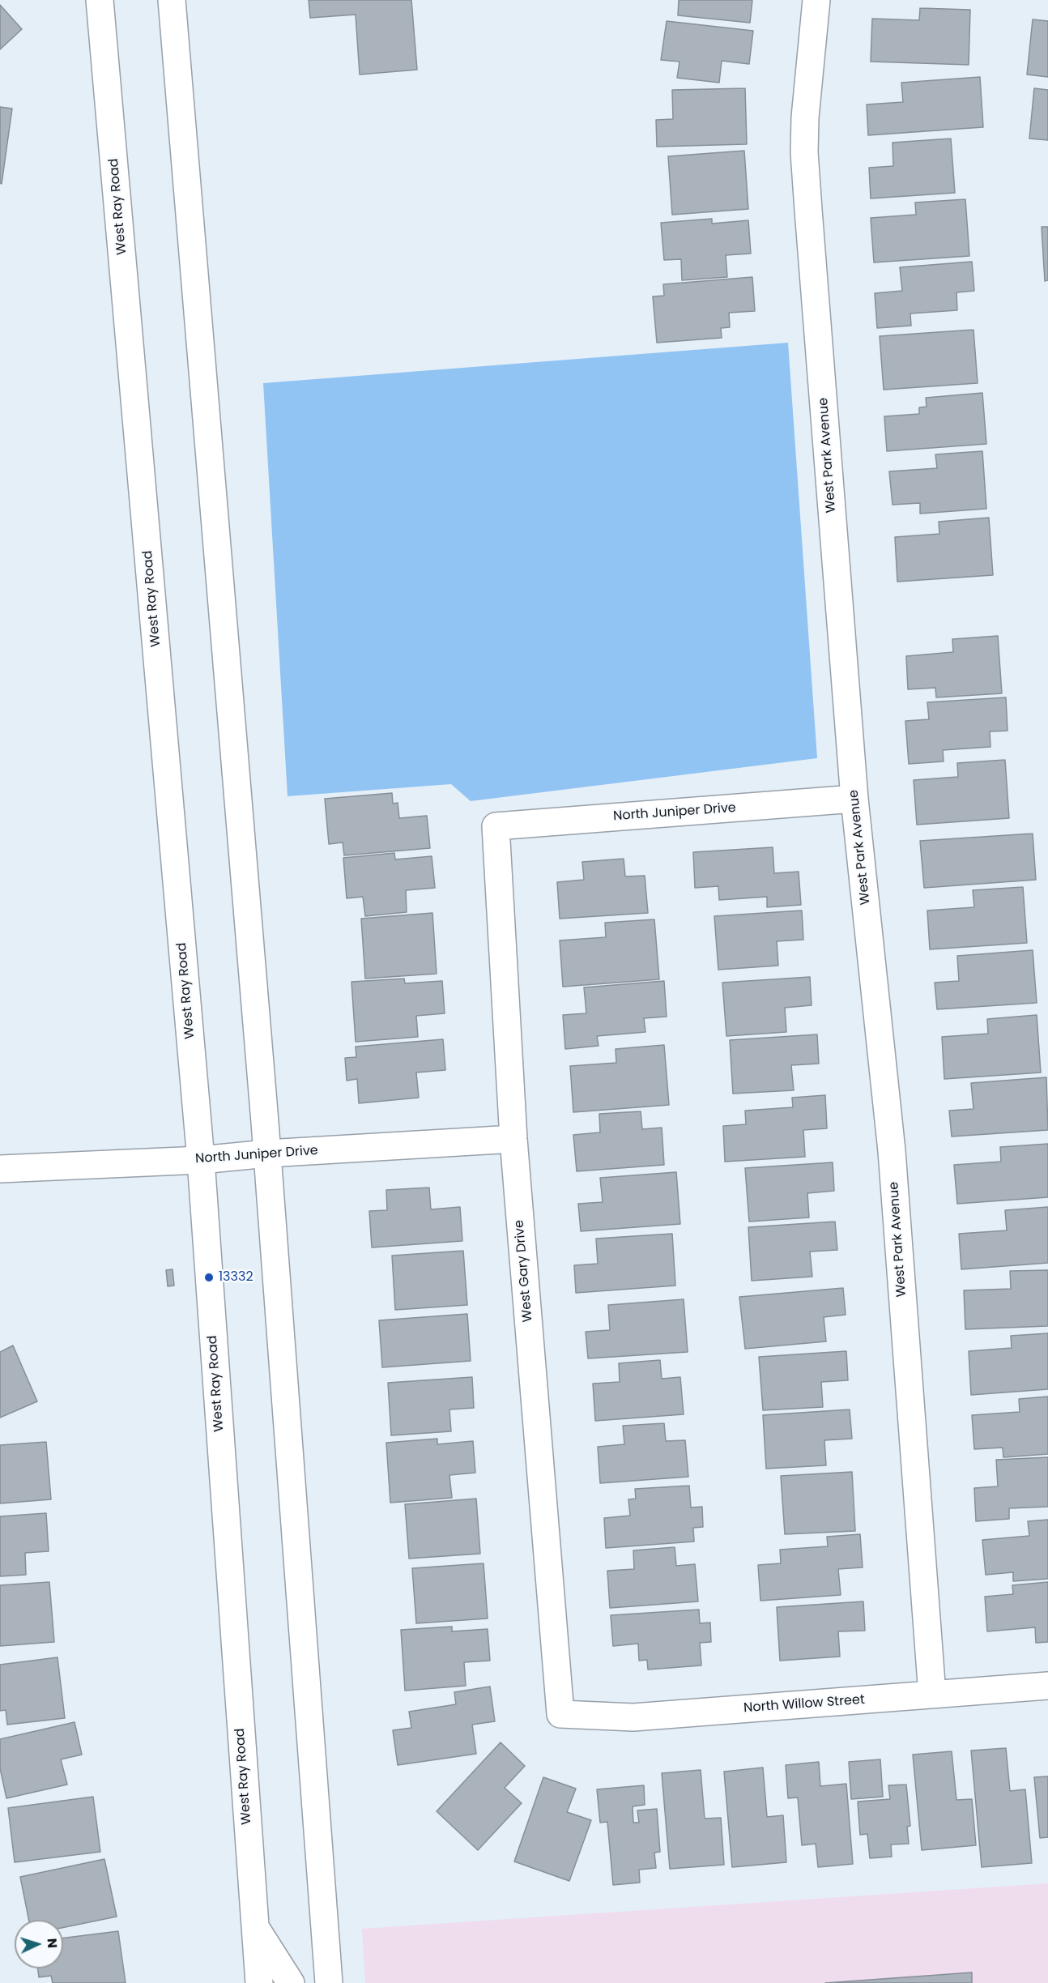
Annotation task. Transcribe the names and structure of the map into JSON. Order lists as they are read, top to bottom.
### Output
{
  "streets": {
    "main road": [
      "West Ray Road",
      "West Park Avenue",
      "North Juniper Drive",
      "West Gary Drive",
      "North Willow Street"
    ]
  },
  "crossings": [
    ["West Ray Road", "North Juniper Drive"],
    ["West Park Avenue", "North Juniper Drive"],
    ["West Park Avenue", "North Willow Street"],
    ["North Juniper Drive", "West Gary Drive"],
    ["West Gary Drive", "North Willow Street"]
  ],
  "places": ["13332"],
  "north": "right"
}
